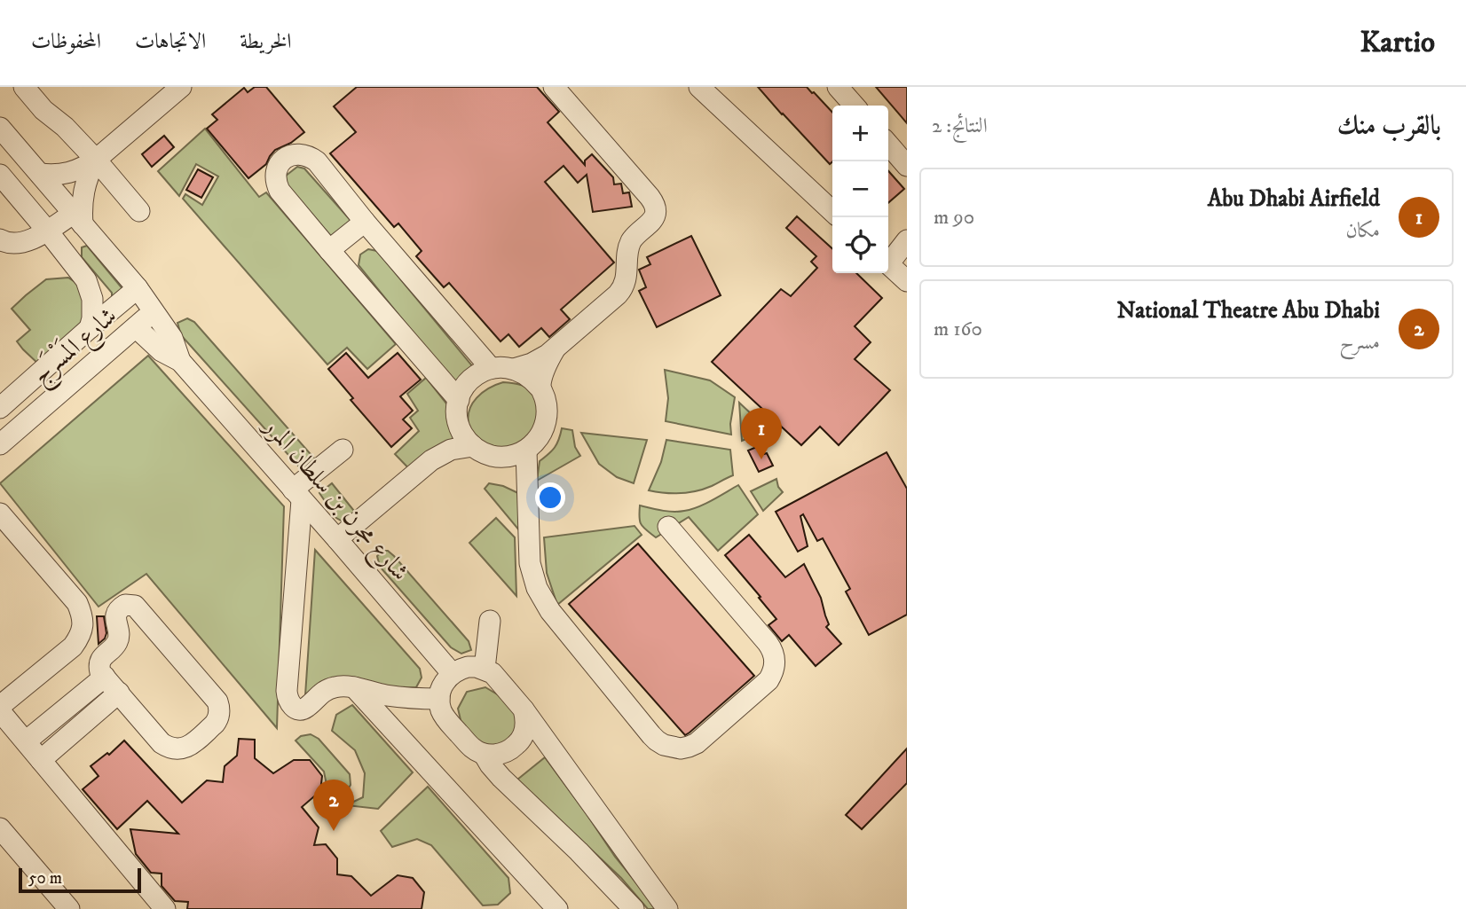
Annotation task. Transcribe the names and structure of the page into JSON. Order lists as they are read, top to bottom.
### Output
{
  "streets": {
    "street": ["شارع المَسْرَج", "شارع مجرن بن سلطان المرر"]
  },
  "crossings": [
    ["شارع المَسْرَج", "شارع مجرن بن سلطان المرر"]
  ],
  "scale_bar": "50 m",
  "page": {
    "header": "Kartio",
    "nav": ["الخريطة", "الاتجاهات", "المحفوظات"],
    "heading": ["بالقرب منك", "النتائج: 2"],
    "map_buttons": ["+", "−"],
    "list": [
      {
        "mark": "1",
        "name": "Abu Dhabi Airfield",
        "note": "مكان",
        "value": "90 m"
      },
      {
        "mark": "2",
        "name": "National Theatre Abu Dhabi",
        "note": "مسرح",
        "value": "160 m"
      }
    ],
    "pins": ["1", "2"],
    "scale": "50 m"
  }
}
